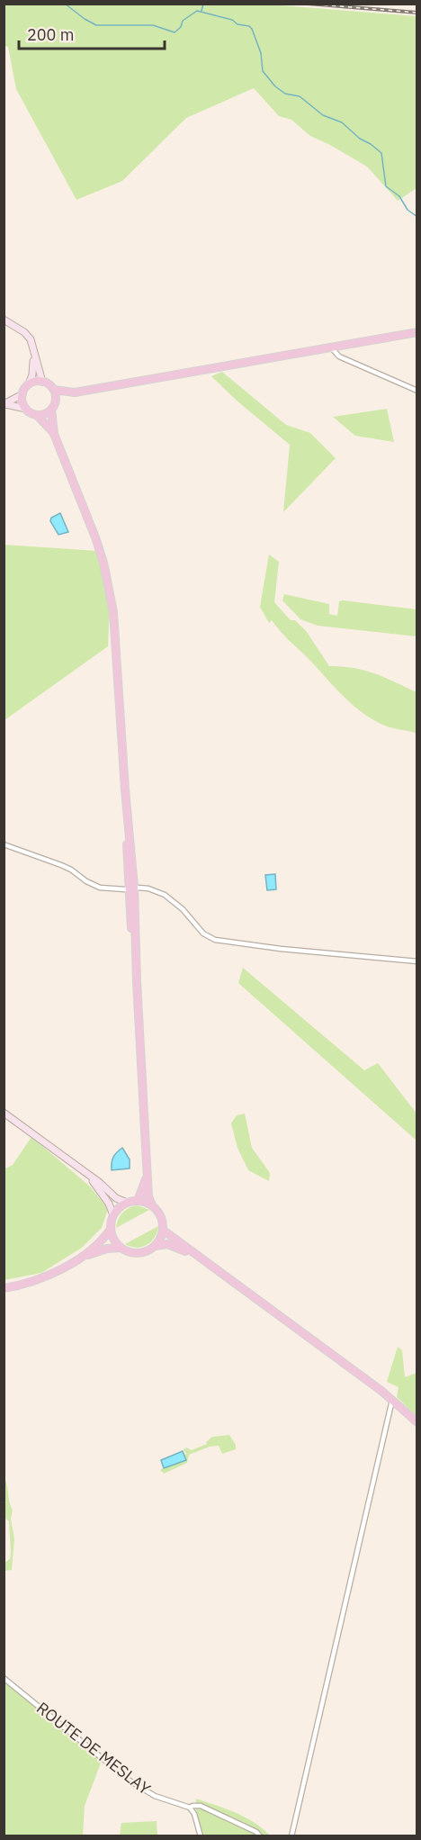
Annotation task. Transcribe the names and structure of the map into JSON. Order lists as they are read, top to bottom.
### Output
{
  "streets": {
    "street": ["ROUTE DE MESLAY"]
  },
  "scale_bar": "200 m"
}
